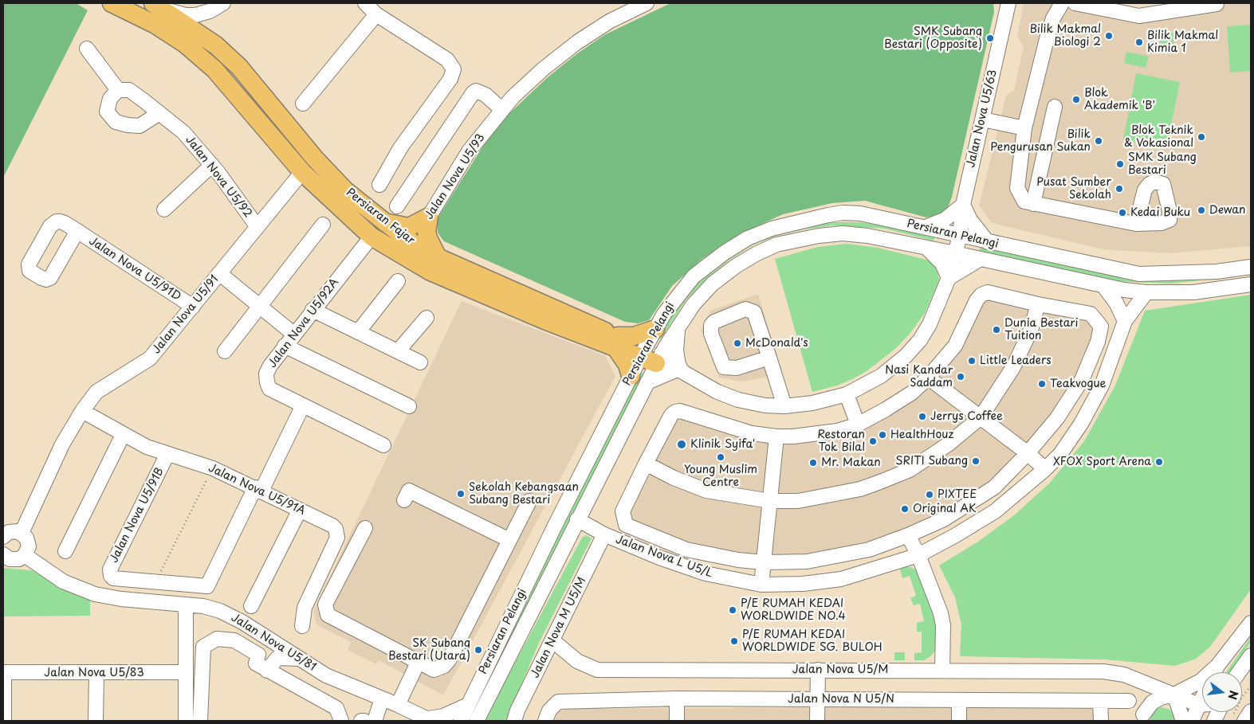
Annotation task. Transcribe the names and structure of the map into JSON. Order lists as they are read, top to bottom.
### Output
{
  "streets": {
    "main road": ["Persiaran Fajar"],
    "street": [
      "Jalan Nova U5/63",
      "Jalan Nova U5/92",
      "Jalan Nova U5/93",
      "Persiaran Pelangi",
      "Jalan Nova U5/91D",
      "Jalan Nova U5/91",
      "Jalan Nova U5/92A",
      "Jalan Nova U5/91A",
      "Jalan Nova U5/91B",
      "Jalan Nova L U5/L",
      "Jalan Nova M U5/M",
      "Jalan Nova U5/81",
      "Jalan Nova U5/M",
      "Jalan Nova U5/83",
      "Jalan Nova N U5/N"
    ]
  },
  "crossings": [
    ["Jalan Nova U5/63", "Persiaran Pelangi"],
    ["Jalan Nova U5/92", "Jalan Nova U5/91"],
    ["Jalan Nova U5/93", "Persiaran Fajar"],
    ["Persiaran Pelangi", "Jalan Nova L U5/L"],
    ["Jalan Nova U5/91D", "Jalan Nova U5/91"],
    ["Jalan Nova U5/91", "Jalan Nova U5/91A"],
    ["Jalan Nova U5/91A", "Jalan Nova U5/91B"],
    ["Jalan Nova L U5/L", "Jalan Nova M U5/M"],
    ["Jalan Nova M U5/M", "Jalan Nova U5/M"]
  ],
  "places": [
    "Bilik Makmal Biologi 2",
    "SMK Subang Bestari (Opposite)",
    "Bilik Makmal Kimia 1",
    "Blok Akademik 'B'",
    "Blok Teknik & Vokasional",
    "Bilik Pengurusan Sukan",
    "SMK Subang Bestari",
    "Pusat Sumber Sekolah",
    "Dewan",
    "Kedai Buku",
    "Dunia Bestari Tuition",
    "McDonald's",
    "Little Leaders",
    "Nasi Kandar Saddam",
    "Teakvogue",
    "Jerrys Coffee",
    "HealthHouz",
    "Restoran Tok Bilal",
    "Klinik Syifa'",
    "Young Muslim Centre",
    "SRITI Subang",
    "XFOX Sport Arena",
    "Mr. Makan",
    "Sekolah Kebangsaan Subang Bestari",
    "PIXTEE",
    "Original AK",
    "P/E RUMAH KEDAI WORLDWIDE NO.4",
    "P/E RUMAH KEDAI WORLDWIDE SG. BULOH",
    "SK Subang Bestari (Utara)"
  ],
  "north": "right"
}
